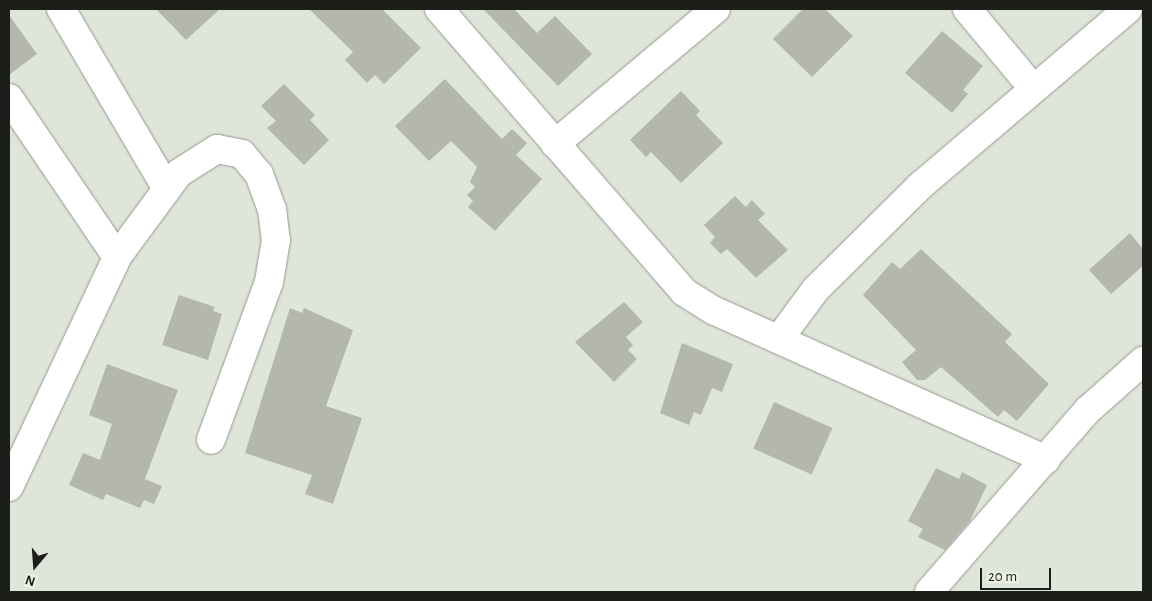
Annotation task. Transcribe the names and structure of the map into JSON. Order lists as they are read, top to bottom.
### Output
{
  "scale_bar": "20 m",
  "north": "bottom"
}
